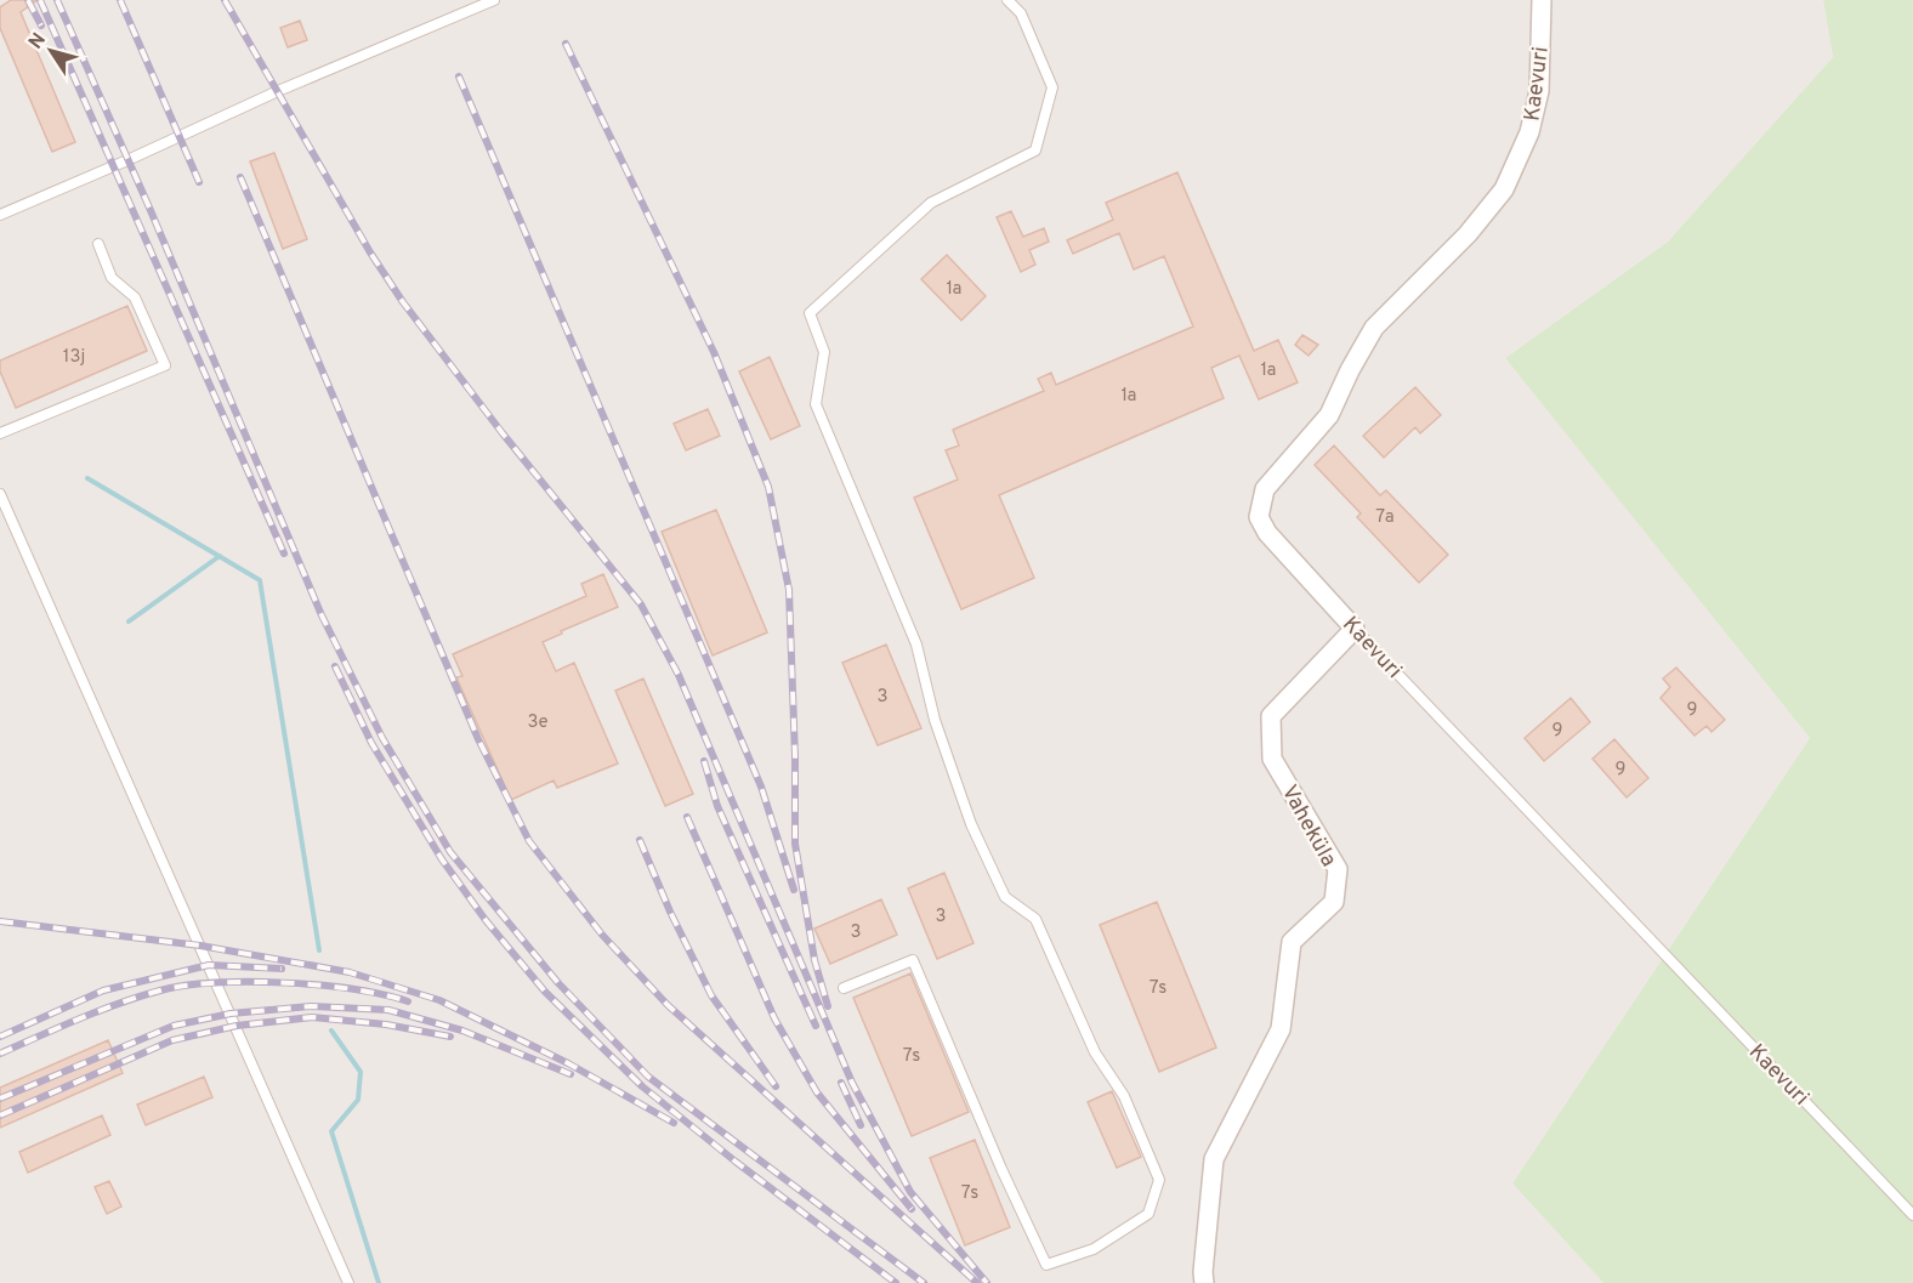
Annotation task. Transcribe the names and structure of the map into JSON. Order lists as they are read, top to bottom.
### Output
{
  "streets": {
    "street": ["Kaevuri", "Vaheküla"]
  },
  "crossings": [
    ["Kaevuri", "Vaheküla"]
  ],
  "house_numbers": [
    "1a",
    "13j",
    "1a",
    "1a",
    "7a",
    "3",
    "9",
    "3e",
    "9",
    "9",
    "3",
    "3",
    "7s",
    "7s",
    "7s"
  ],
  "north": "top left"
}
